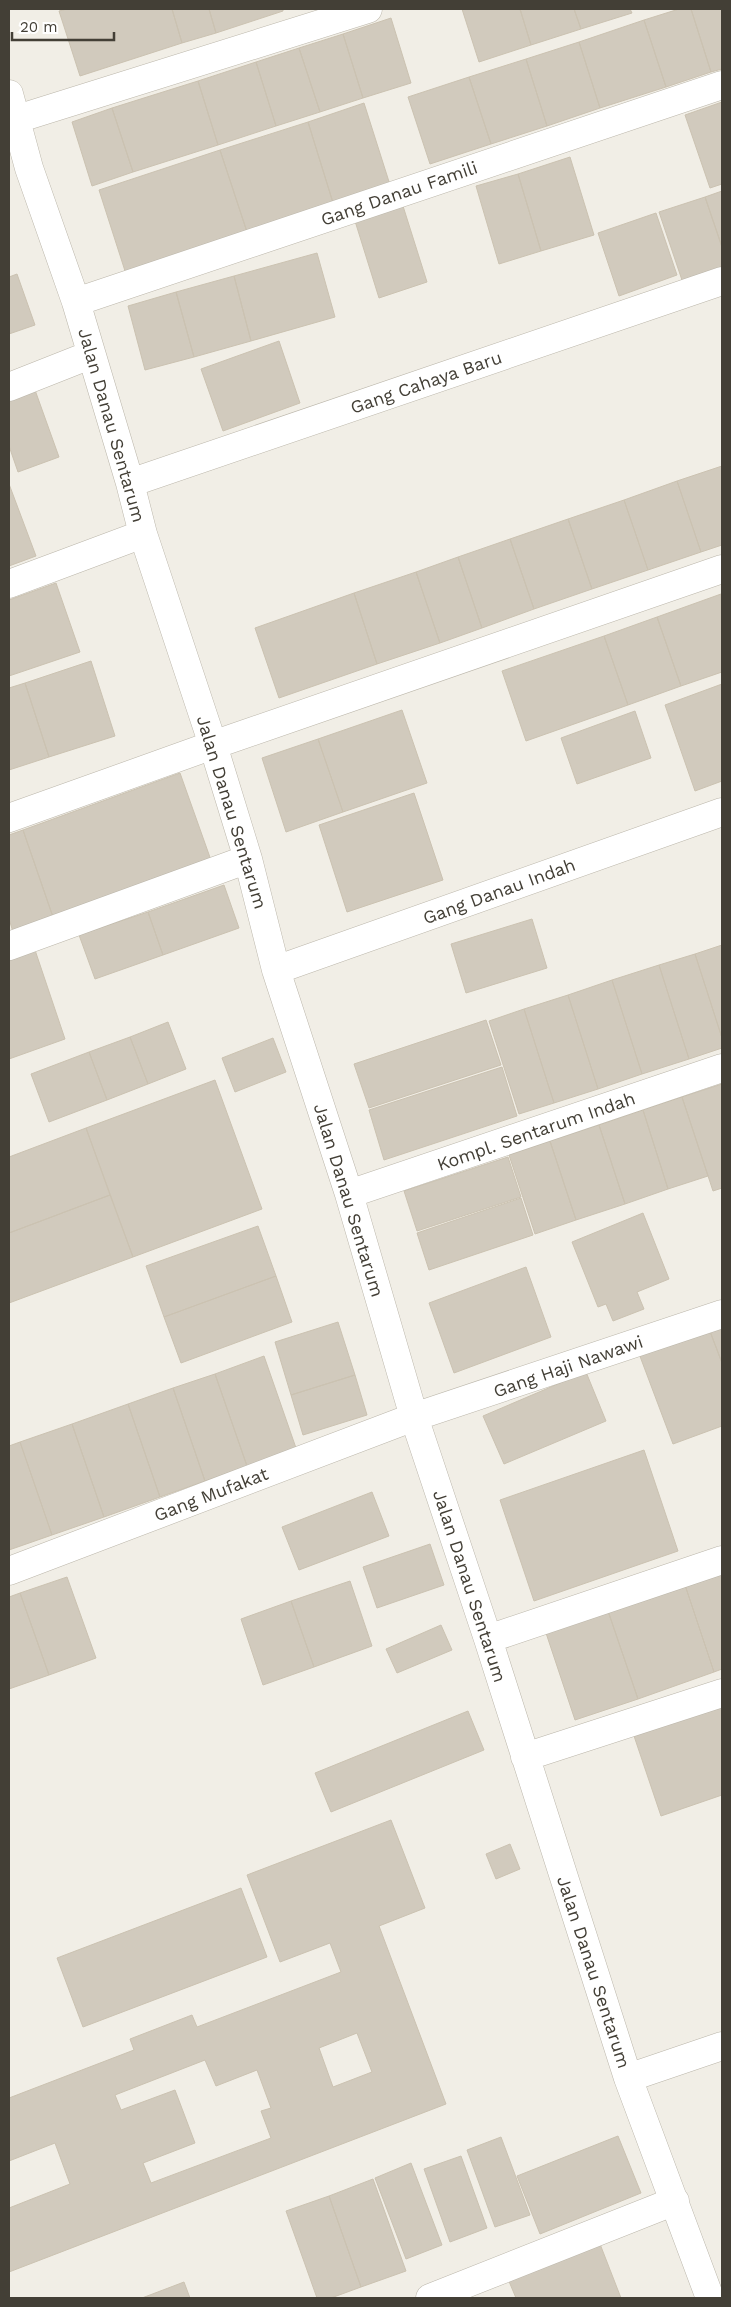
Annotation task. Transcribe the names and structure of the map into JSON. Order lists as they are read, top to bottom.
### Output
{
  "streets": {
    "street": [
      "Gang Danau Famili",
      "Gang Cahaya Baru",
      "Jalan Danau Sentarum",
      "Gang Danau Indah",
      "Kompl. Sentarum Indah",
      "Gang Haji Nawawi",
      "Gang Mufakat"
    ]
  },
  "crossings": [
    ["Gang Danau Famili", "Jalan Danau Sentarum"],
    ["Gang Cahaya Baru", "Jalan Danau Sentarum"],
    ["Jalan Danau Sentarum", "Gang Danau Indah"],
    ["Jalan Danau Sentarum", "Kompl. Sentarum Indah"],
    ["Jalan Danau Sentarum", "Gang Haji Nawawi"],
    ["Jalan Danau Sentarum", "Gang Mufakat"],
    ["Gang Haji Nawawi", "Gang Mufakat"]
  ],
  "scale_bar": "20 m"
}
